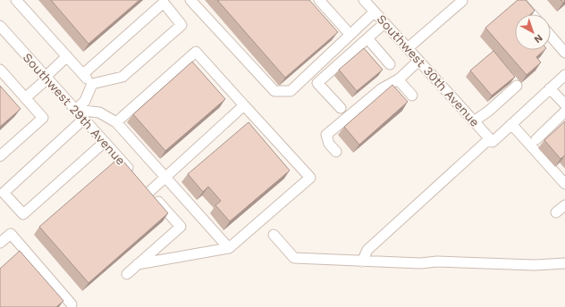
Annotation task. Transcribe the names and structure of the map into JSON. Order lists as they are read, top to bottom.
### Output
{
  "streets": {
    "street": ["Southwest 30th Avenue", "Southwest 29th Avenue"]
  },
  "north": "bottom right"
}
